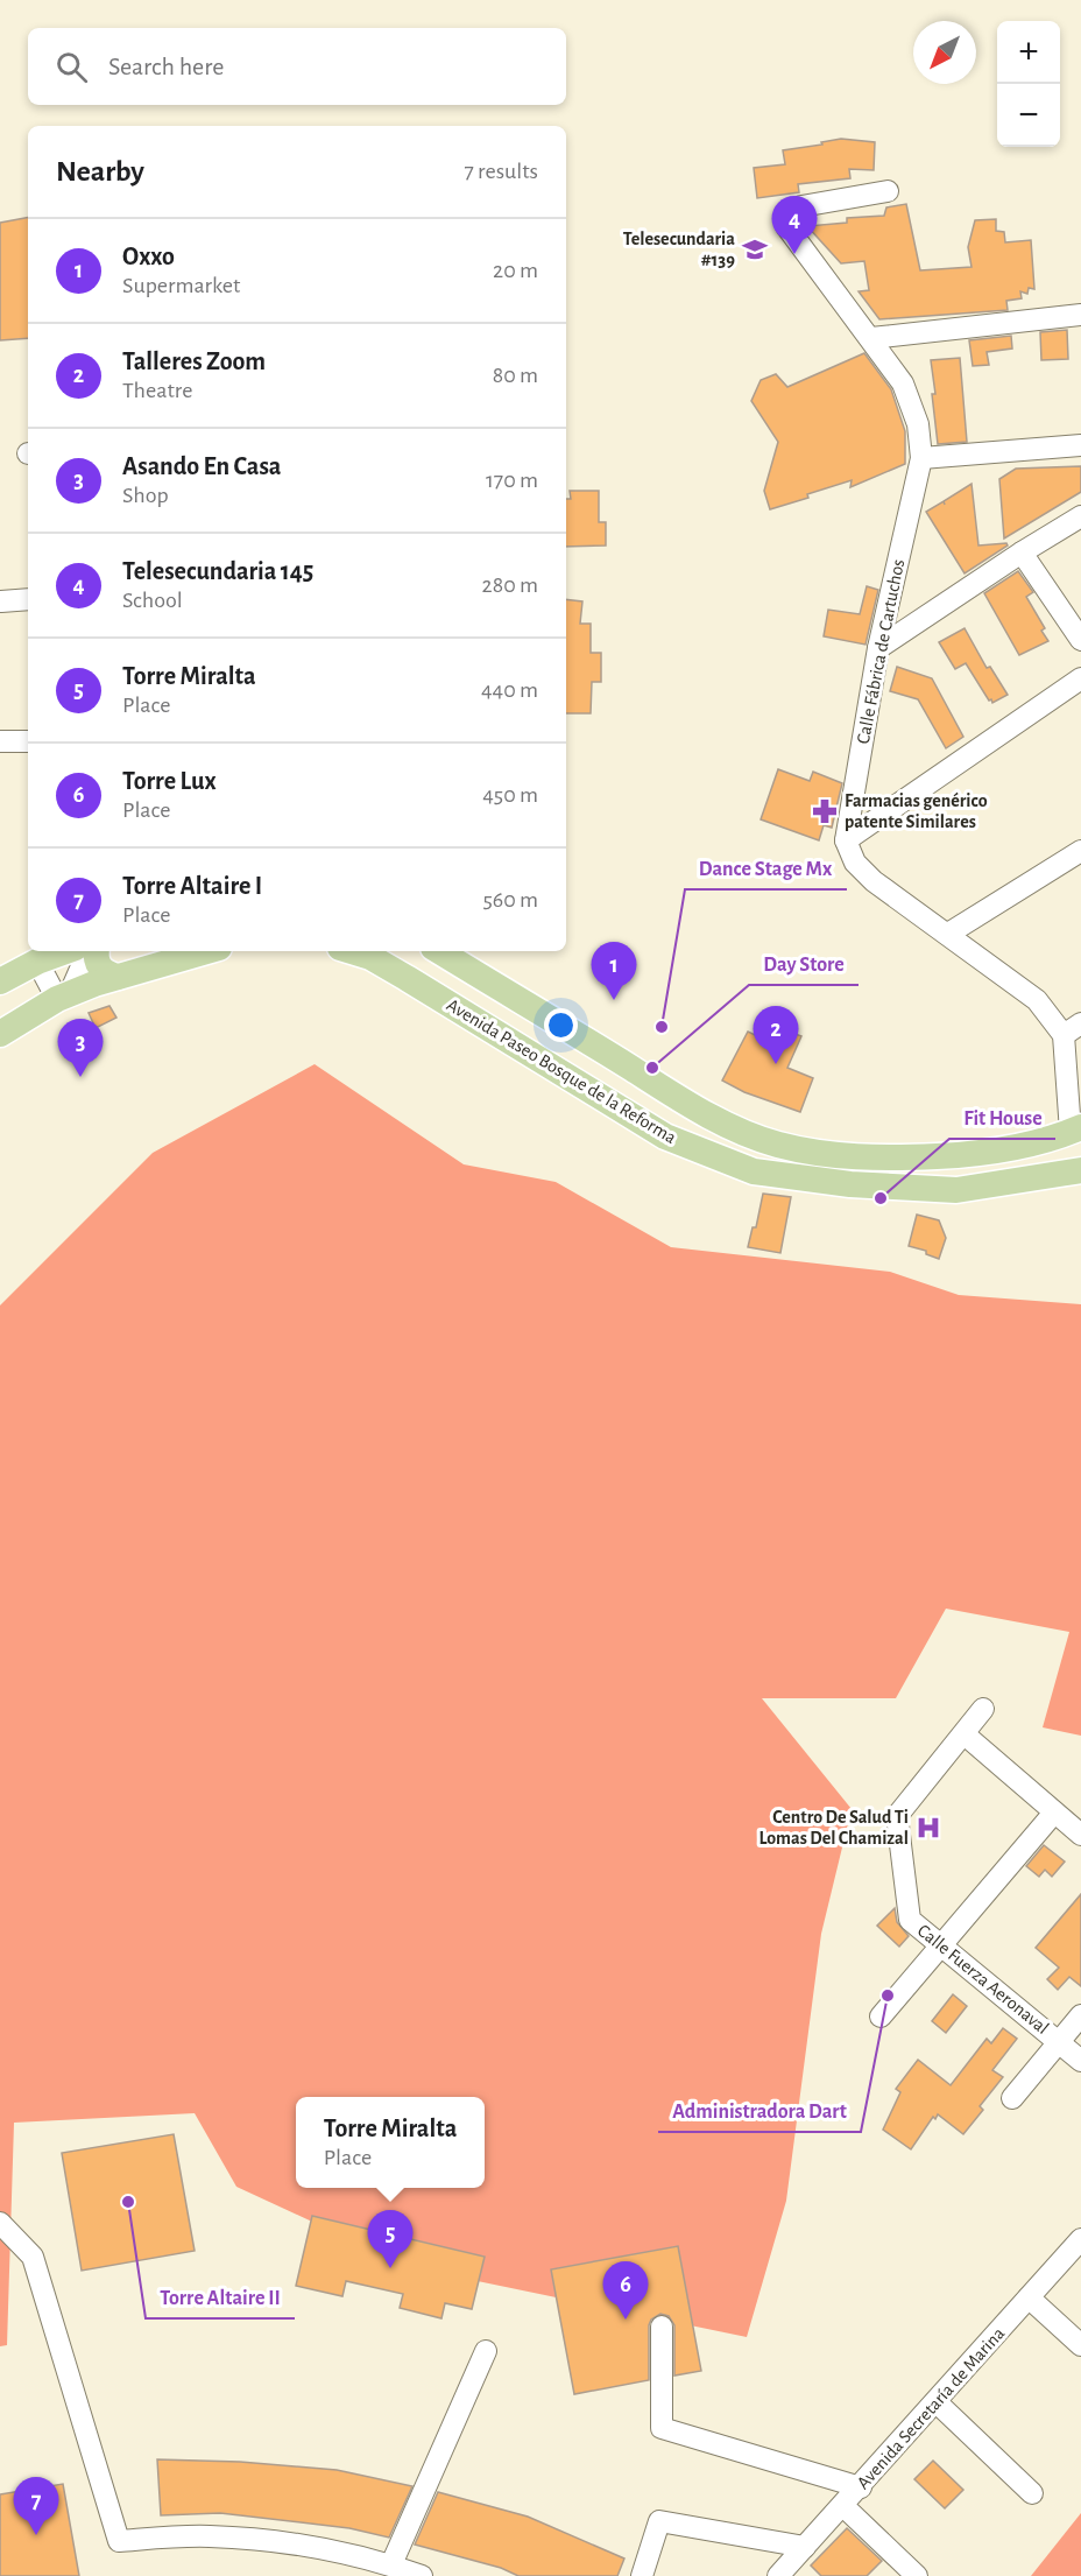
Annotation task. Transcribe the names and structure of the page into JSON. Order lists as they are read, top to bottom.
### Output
{
  "streets": {
    "main road": ["Avenida Paseo Bosque de la Reforma"],
    "street": ["Calle Fábrica de Cartuchos", "Calle Fuerza Aeronaval", "Avenida Secretaría de Marina"]
  },
  "places": {
    "school or university": ["Telesecundaria #139"],
    "pharmacy": ["Farmacias genérico patente Similares"],
    "other": [
      "Dance Stage Mx",
      "Day Store",
      "Fit House",
      "Administradora Dart",
      "Torre Altaire II"
    ],
    "hospital": ["Centro De Salud Ti Lomas Del Chamizal"]
  },
  "north": "bottom left",
  "page": {
    "map_buttons": ["+", "−"],
    "search": "Search here",
    "heading": ["Nearby", "7 results"],
    "pins": [
      "4",
      "1",
      "2",
      "3",
      "5",
      "6",
      "7"
    ],
    "list": [
      {
        "mark": "1",
        "name": "Oxxo",
        "note": "Supermarket",
        "value": "20 m"
      },
      {
        "mark": "2",
        "name": "Talleres Zoom",
        "note": "Theatre",
        "value": "80 m"
      },
      {
        "mark": "3",
        "name": "Asando En Casa",
        "note": "Shop",
        "value": "170 m"
      },
      {
        "mark": "4",
        "name": "Telesecundaria 145",
        "note": "School",
        "value": "280 m"
      },
      {
        "mark": "5",
        "name": "Torre Miralta",
        "note": "Place",
        "value": "440 m"
      },
      {
        "mark": "6",
        "name": "Torre Lux",
        "note": "Place",
        "value": "450 m"
      },
      {
        "mark": "7",
        "name": "Torre Altaire I",
        "note": "Place",
        "value": "560 m"
      }
    ],
    "popup": ["Torre Miralta", "Place"]
  }
}
